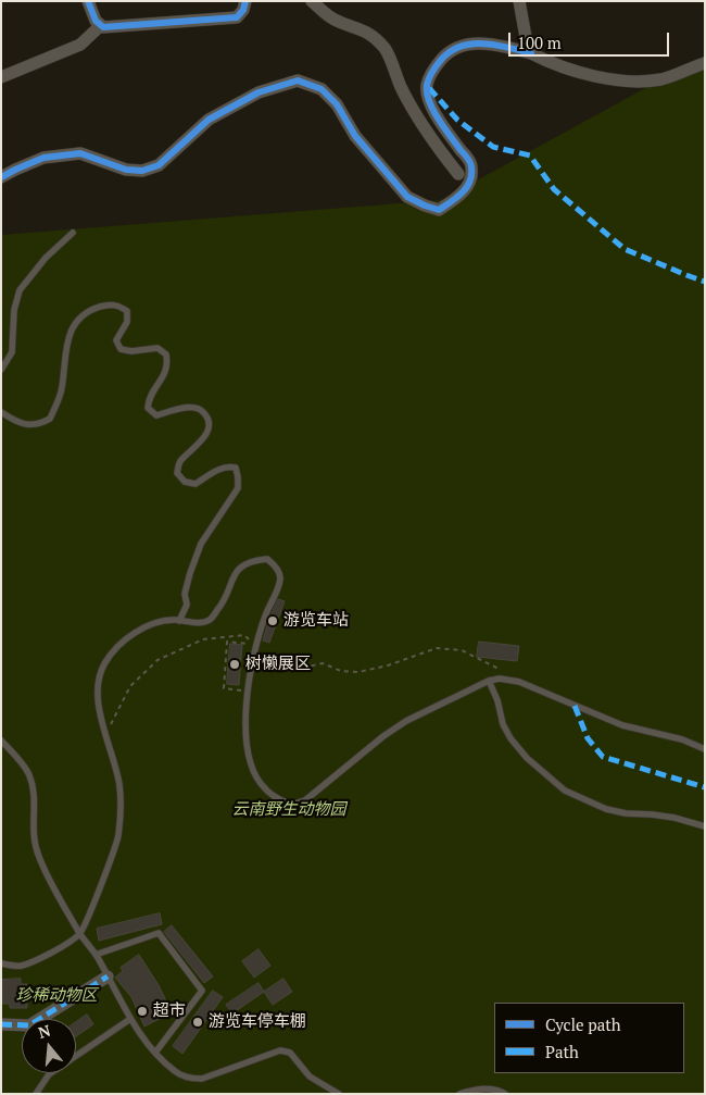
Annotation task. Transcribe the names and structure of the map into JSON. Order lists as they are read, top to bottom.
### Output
{
  "parks": ["云南野生动物园", "珍稀动物区"],
  "places": [
    "游览车站",
    "树懒展区",
    "超市",
    "游览车停车棚"
  ],
  "legend": ["Cycle path", "Path"],
  "scale_bar": "100 m",
  "north": "top"
}
